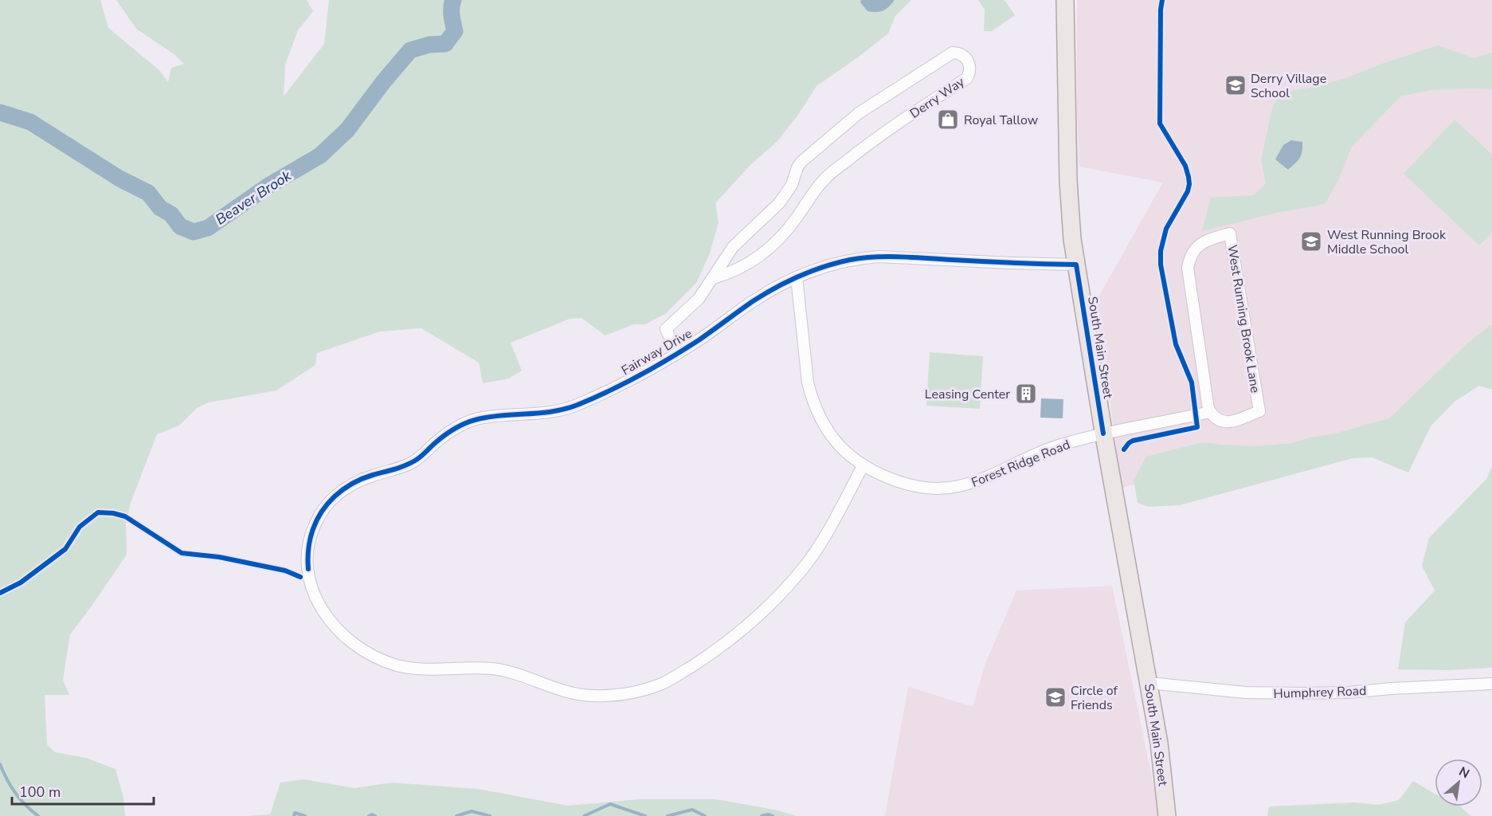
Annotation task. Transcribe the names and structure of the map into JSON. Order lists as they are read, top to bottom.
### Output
{
  "streets": {
    "main road": ["South Main Street"],
    "street": [
      "Derry Way",
      "West Running Brook Lane",
      "Fairway Drive",
      "Forest Ridge Road",
      "Humphrey Road"
    ]
  },
  "crossings": [
    ["Derry Way", "Fairway Drive"],
    ["South Main Street", "Fairway Drive"],
    ["South Main Street", "Forest Ridge Road"],
    ["South Main Street", "Humphrey Road"],
    ["Fairway Drive", "Forest Ridge Road"]
  ],
  "water": ["Beaver Brook"],
  "places": {
    "school or university": ["Derry Village School", "West Running Brook Middle School", "Circle of Friends"],
    "shop": ["Royal Tallow"],
    "building": ["Leasing Center"]
  },
  "scale_bar": "100 m",
  "north": "top right"
}
